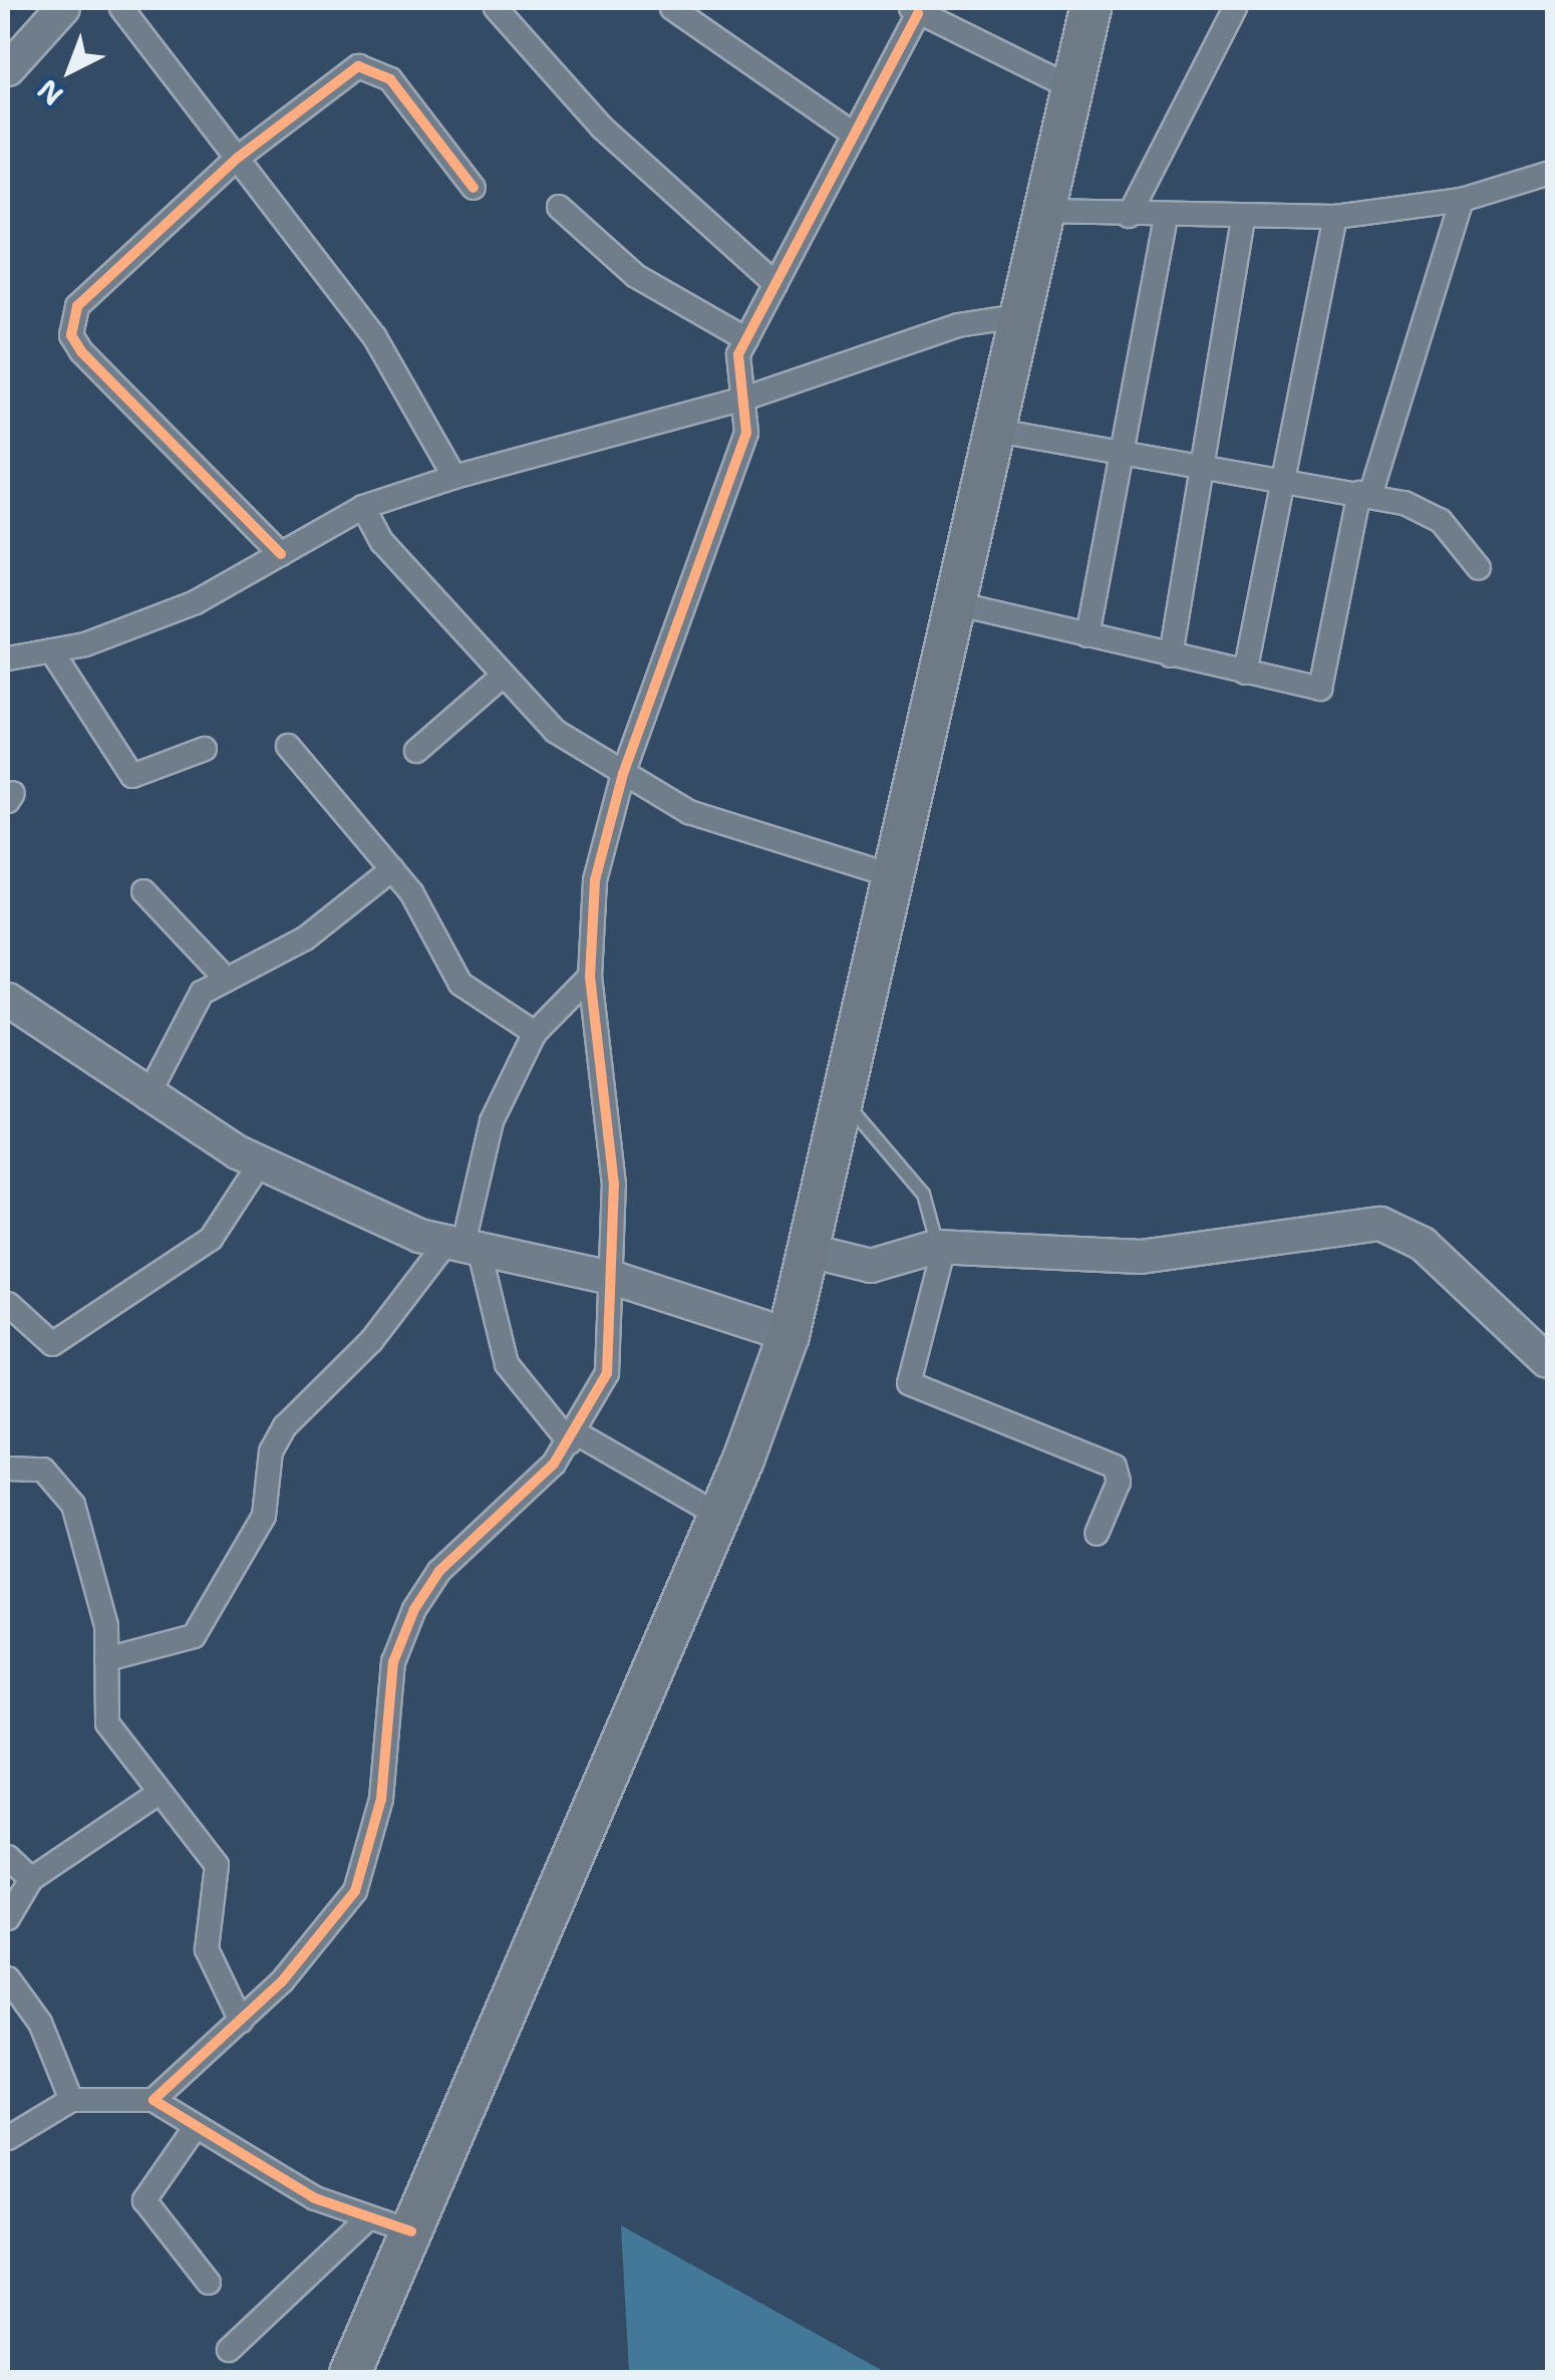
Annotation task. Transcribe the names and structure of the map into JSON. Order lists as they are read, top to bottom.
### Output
{
  "north": "bottom left"
}
